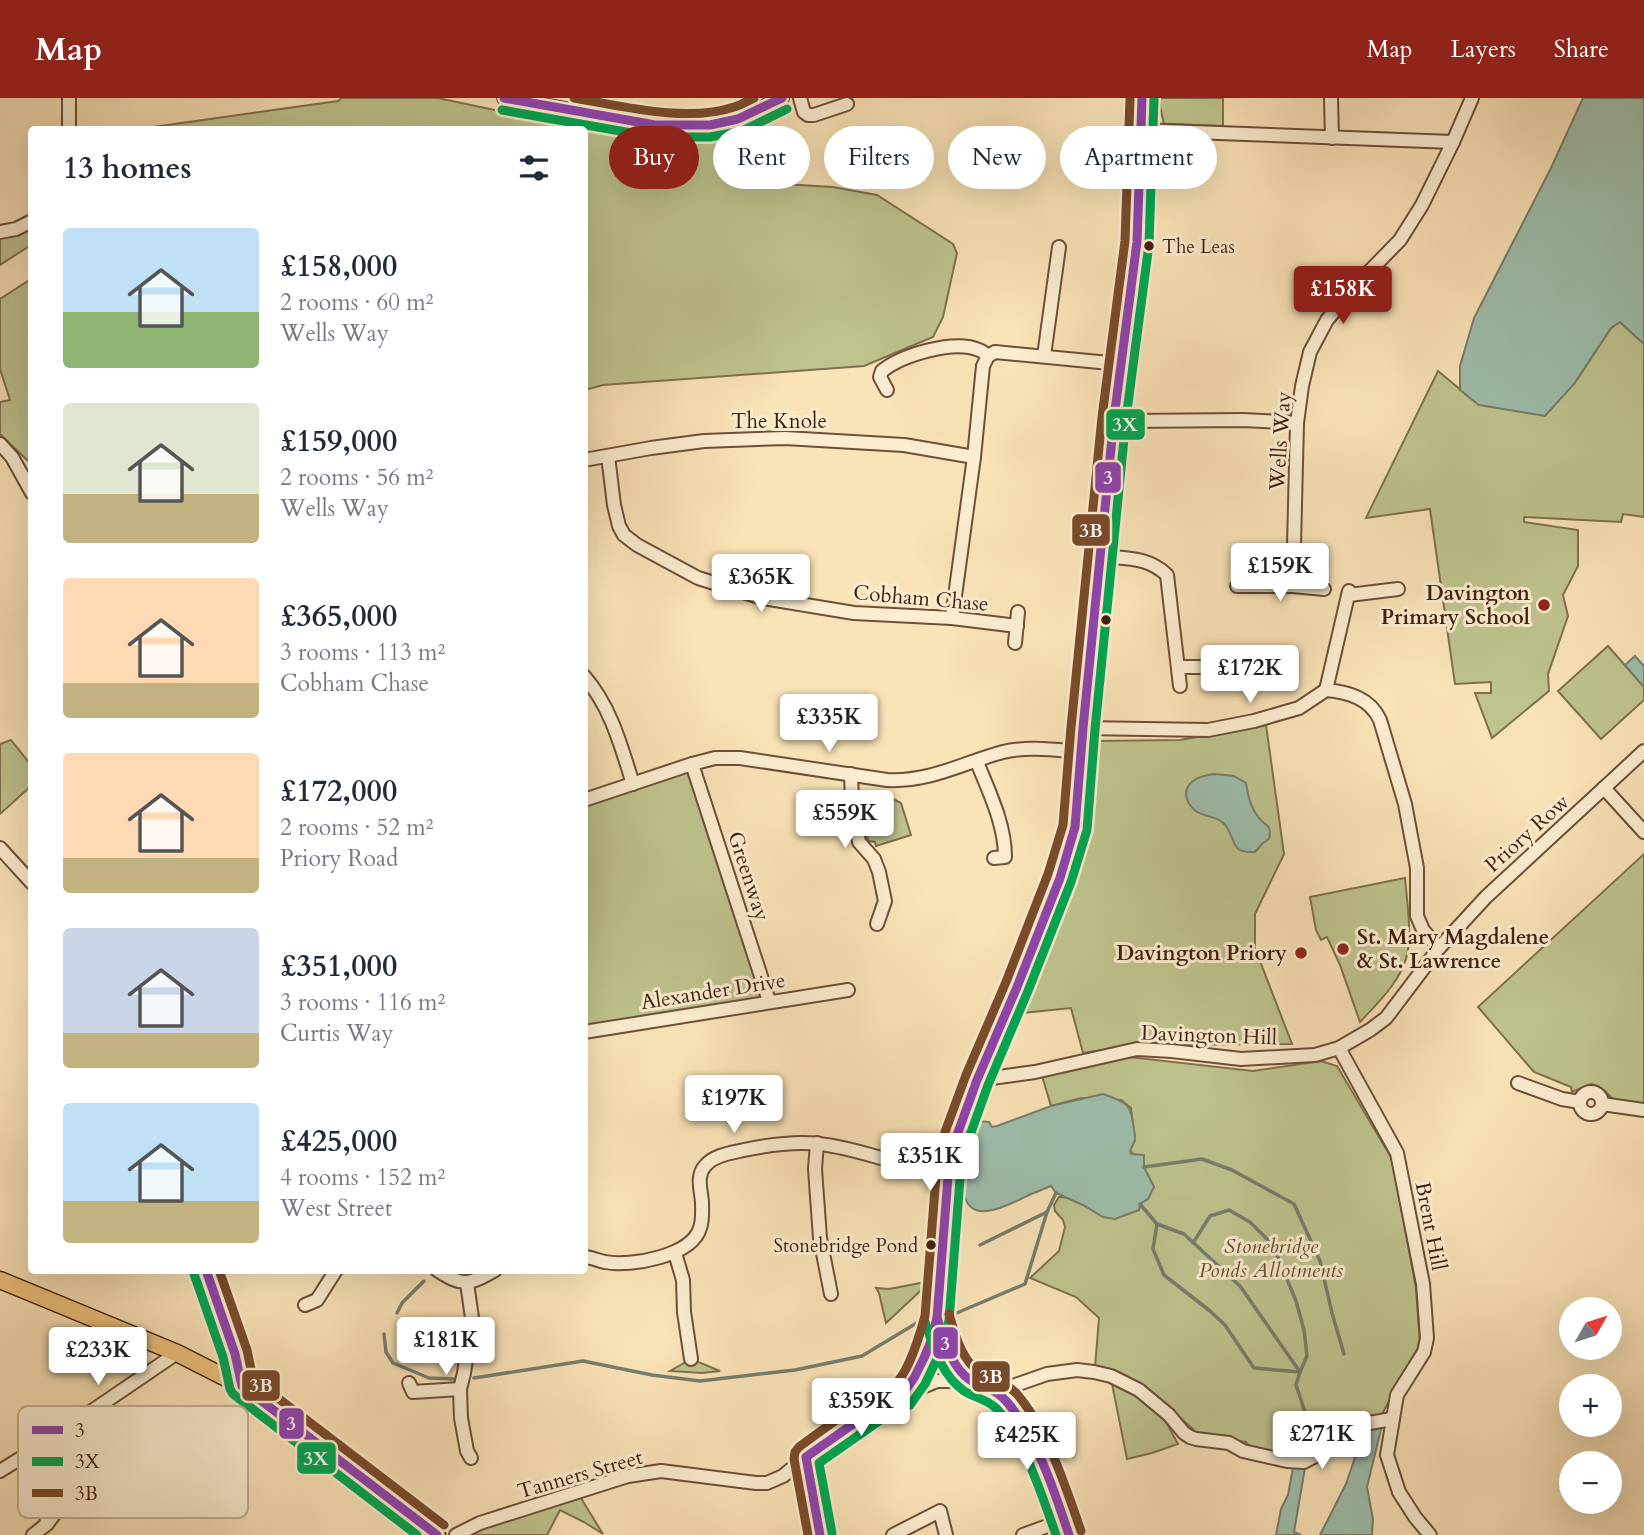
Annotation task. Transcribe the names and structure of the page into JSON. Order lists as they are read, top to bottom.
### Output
{
  "streets": {
    "street": [
      "The Knole",
      "Wells Way",
      "Cobham Chase",
      "Priory Row",
      "Greenway",
      "Alexander Drive",
      "Davington Hill",
      "Brent Hill",
      "Tanners Street"
    ]
  },
  "crossings": [
    ["The Knole", "Cobham Chase"],
    ["Priory Row", "Davington Hill"],
    ["Greenway", "Alexander Drive"],
    ["Davington Hill", "Brent Hill"]
  ],
  "parks": ["Stonebridge Ponds Allotments"],
  "places": [
    "The Leas",
    "Davington Primary School",
    "St. Mary Magdalene & St. Lawrence",
    "Davington Priory",
    "Stonebridge Pond"
  ],
  "lines": ["transit line 3", "transit line 3X", "transit line 3B"],
  "legend": ["3", "3X", "3B"],
  "north": "top right",
  "page": {
    "header": "Map",
    "nav": ["Map", "Layers", "Share"],
    "chip": [
      "Buy",
      "Rent",
      "Filters",
      "New",
      "Apartment"
    ],
    "heading": "13 homes",
    "list": [
      {
        "name": "£158,000",
        "note": "2 rooms · 60 m² · Wells Way"
      },
      {
        "name": "£159,000",
        "note": "2 rooms · 56 m² · Wells Way"
      },
      {
        "name": "£365,000",
        "note": "3 rooms · 113 m² · Cobham Chase"
      },
      {
        "name": "£172,000",
        "note": "2 rooms · 52 m² · Priory Road"
      },
      {
        "name": "£351,000",
        "note": "3 rooms · 116 m² · Curtis Way"
      },
      {
        "name": "£425,000",
        "note": "4 rooms · 152 m² · West Street"
      }
    ],
    "price": [
      "£158K",
      "£159K",
      "£365K",
      "£172K",
      "£335K",
      "£559K",
      "£197K",
      "£351K",
      "£181K",
      "£233K",
      "£359K",
      "£271K",
      "£425K"
    ],
    "map_buttons": ["+", "−"]
  }
}
